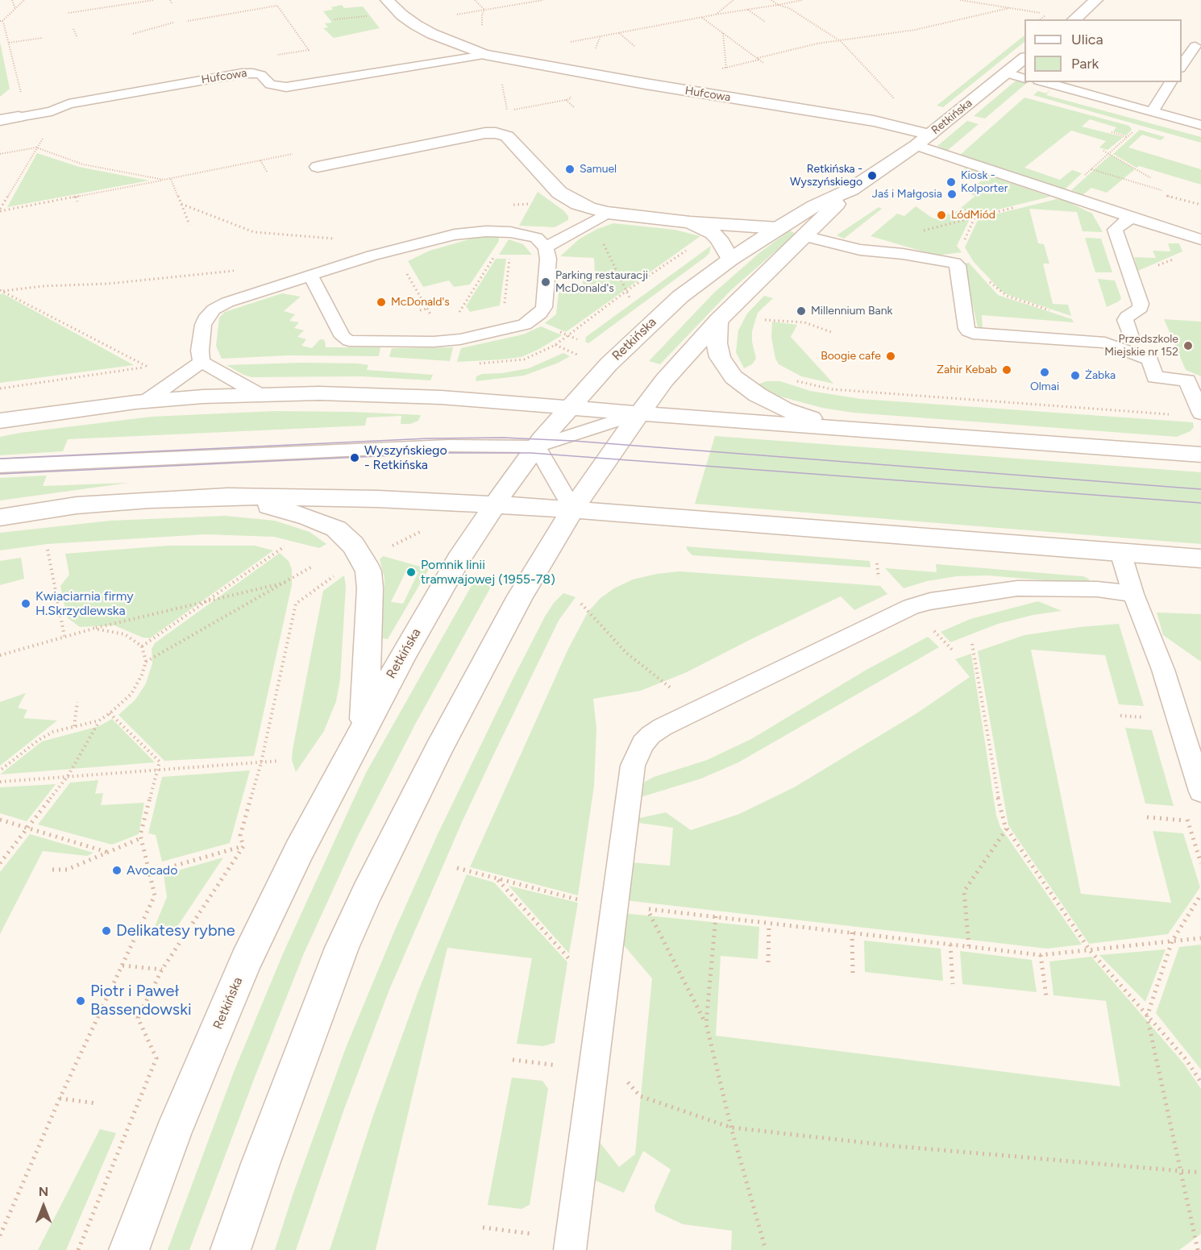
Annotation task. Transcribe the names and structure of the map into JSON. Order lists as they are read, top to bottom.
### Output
{
  "streets": {
    "street": ["Hufcowa", "Retkińska"]
  },
  "crossings": [
    ["Hufcowa", "Retkińska"]
  ],
  "places": [
    "Samuel",
    "Retkińska - Wyszyńskiego",
    "Kiosk - Kolporter",
    "Jaś i Małgosia",
    "LódMiód",
    "Parking restauracji McDonald's",
    "McDonald's",
    "Millennium Bank",
    "Przedszkole Miejskie nr 152",
    "Boogie cafe",
    "Zahir Kebab",
    "Olmai",
    "Żabka",
    "Wyszyńskiego - Retkińska",
    "Pomnik linii tramwajowej (1955-78)",
    "Kwiaciarnia firmy H.Skrzydlewska",
    "Avocado",
    "Delikatesy rybne",
    "Piotr i Paweł Bassendowski"
  ],
  "legend": ["Ulica", "Park"],
  "north": "top"
}
